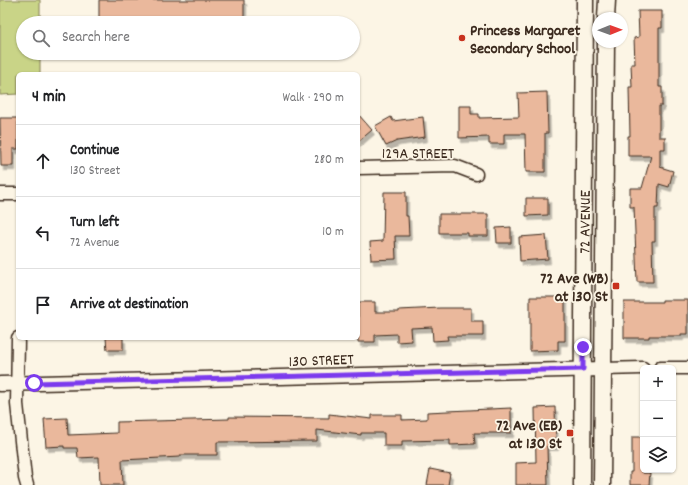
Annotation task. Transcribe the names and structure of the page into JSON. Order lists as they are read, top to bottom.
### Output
{
  "streets": {
    "main road": ["72 AVENUE"],
    "street": ["129A STREET", "130 STREET"]
  },
  "crossings": [
    ["72 AVENUE", "130 STREET"]
  ],
  "places": {
    "other": ["Princess Margaret Secondary School"],
    "transit": ["72 Ave (WB) at 130 St", "72 Ave (EB) at 130 St"]
  },
  "north": "right",
  "page": {
    "search": "Search here",
    "heading": ["4 min", "Walk · 290 m"],
    "list": [
      ["Continue", "130 Street", "280 m"],
      ["Turn left", "72 Avenue", "10 m"],
      "Arrive at destination"
    ],
    "map_buttons": ["+", "−"]
  }
}
